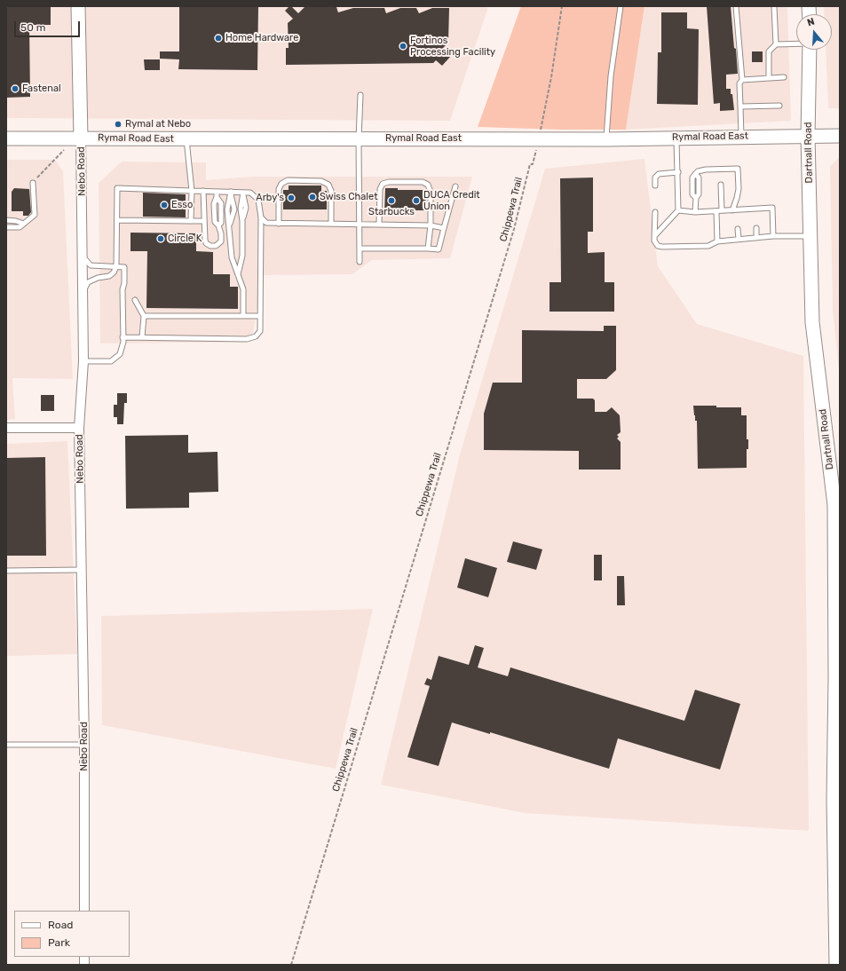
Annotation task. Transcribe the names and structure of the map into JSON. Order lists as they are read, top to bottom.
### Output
{
  "streets": {
    "street": ["Rymal Road East", "Dartnall Road", "Nebo Road"],
    "path": ["Chippewa Trail"]
  },
  "crossings": [
    ["Rymal Road East", "Dartnall Road"],
    ["Rymal Road East", "Nebo Road"],
    ["Rymal Road East", "Chippewa Trail"]
  ],
  "places": [
    "Home Hardware",
    "Fortinos Processing Facility",
    "Fastenal",
    "Rymal at Nebo",
    "Swiss Chalet",
    "Arby's",
    "Starbucks",
    "DUCA Credit Union",
    "Esso",
    "Circle K"
  ],
  "legend": ["Road", "Park"],
  "scale_bar": "50 m",
  "north": "top"
}
